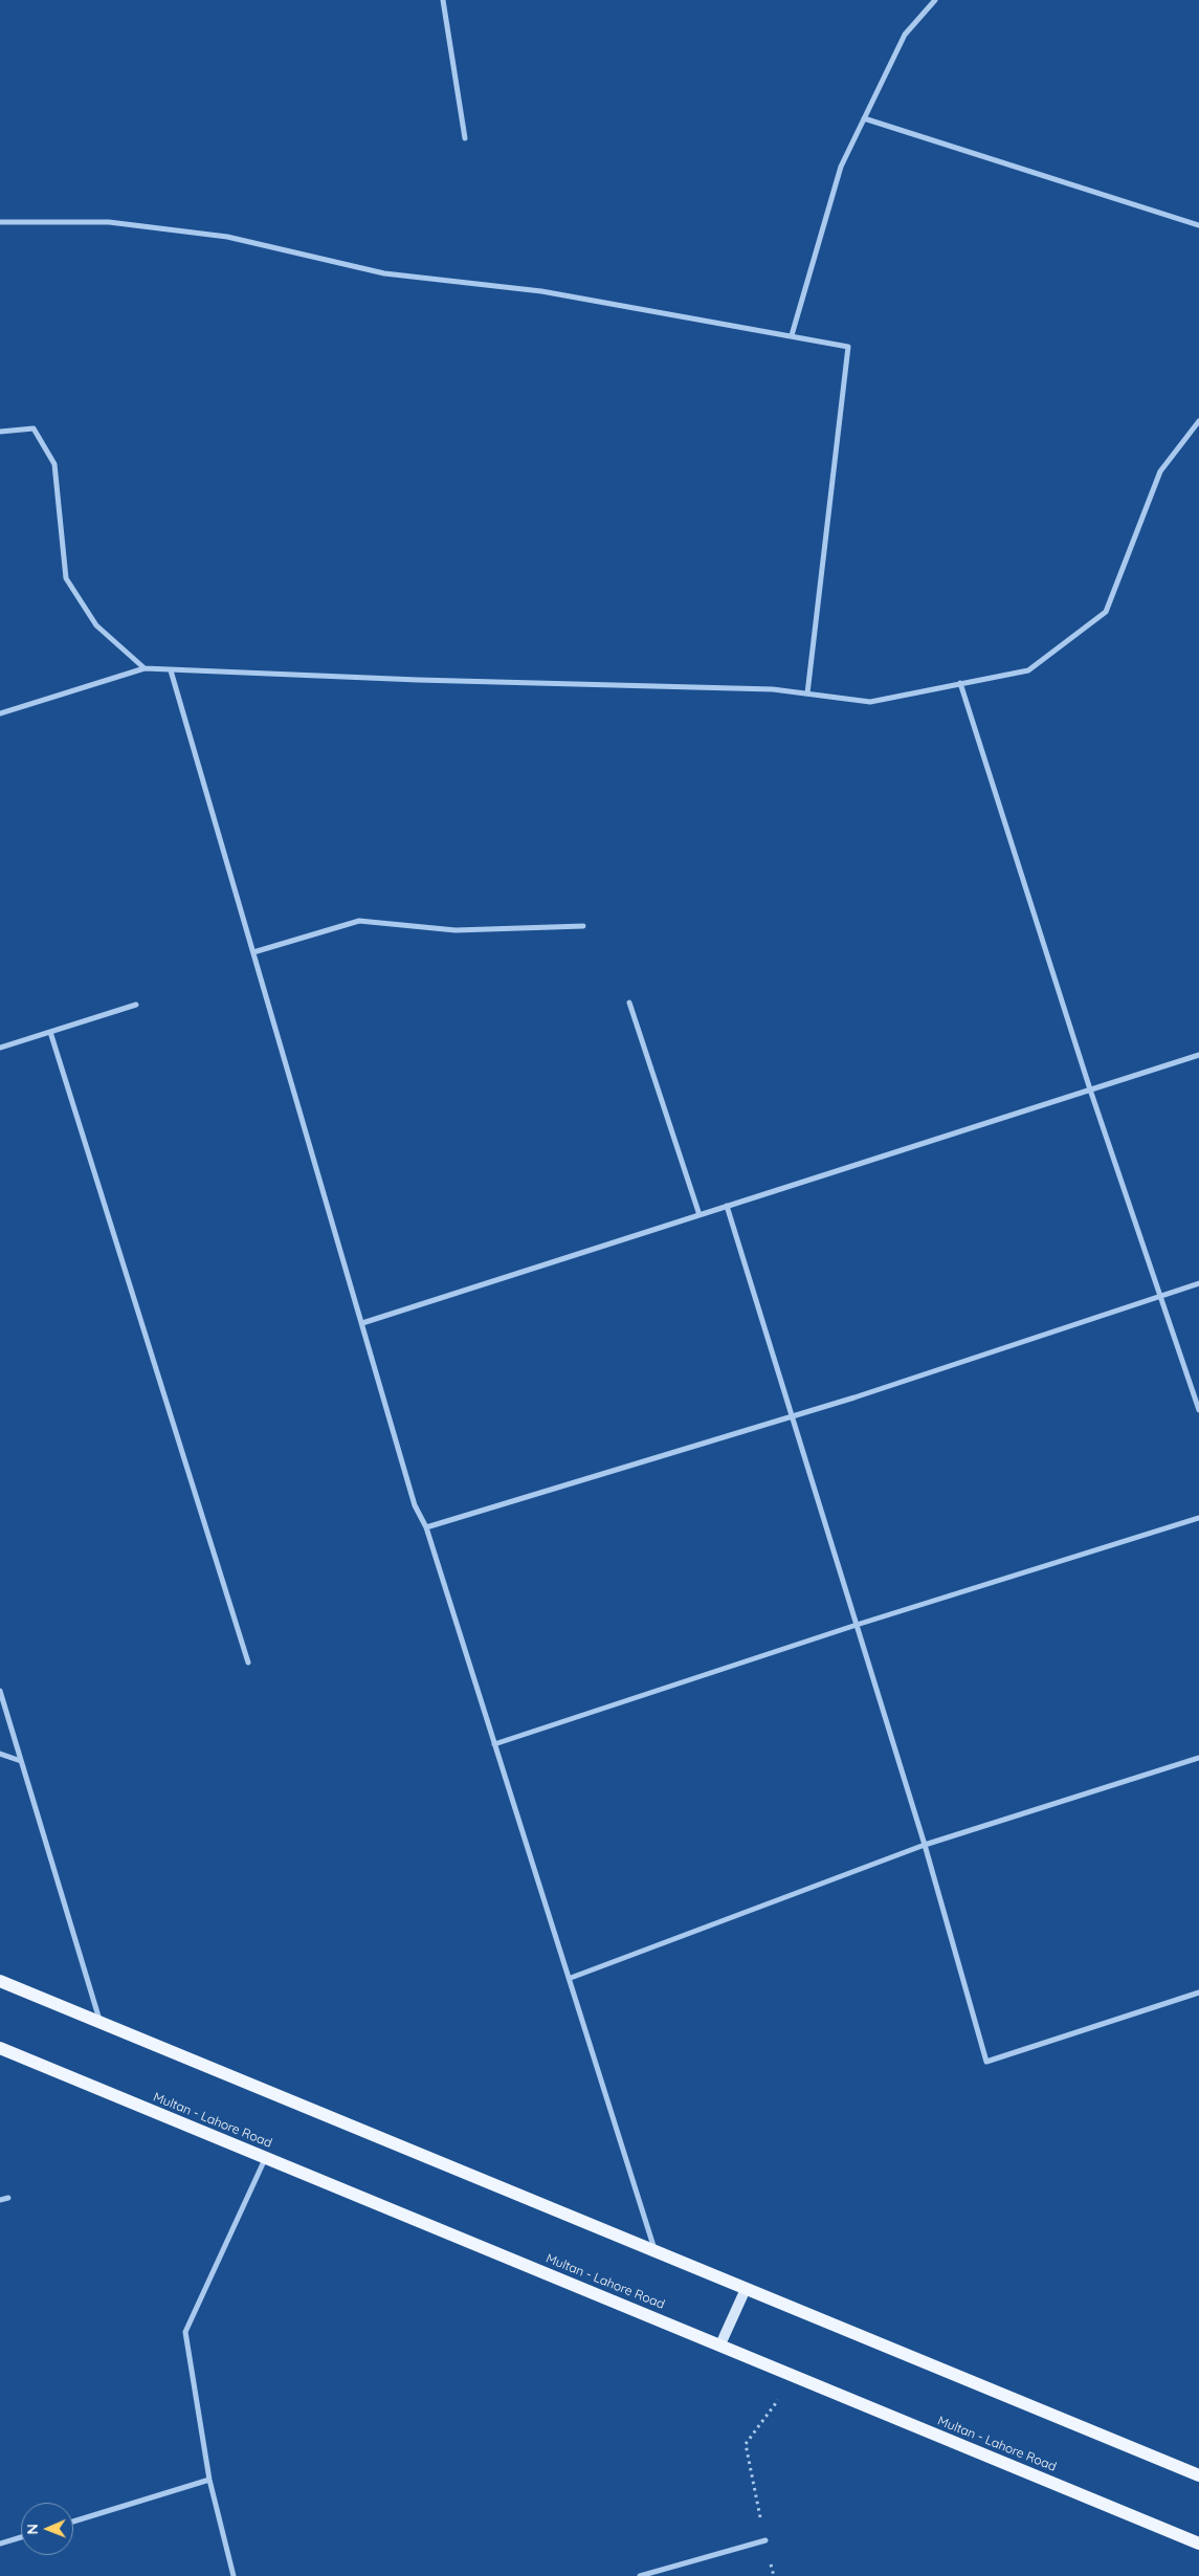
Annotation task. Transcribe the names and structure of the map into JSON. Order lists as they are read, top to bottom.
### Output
{
  "streets": {
    "main road": ["Multan - Lahore Road"]
  },
  "north": "left"
}
